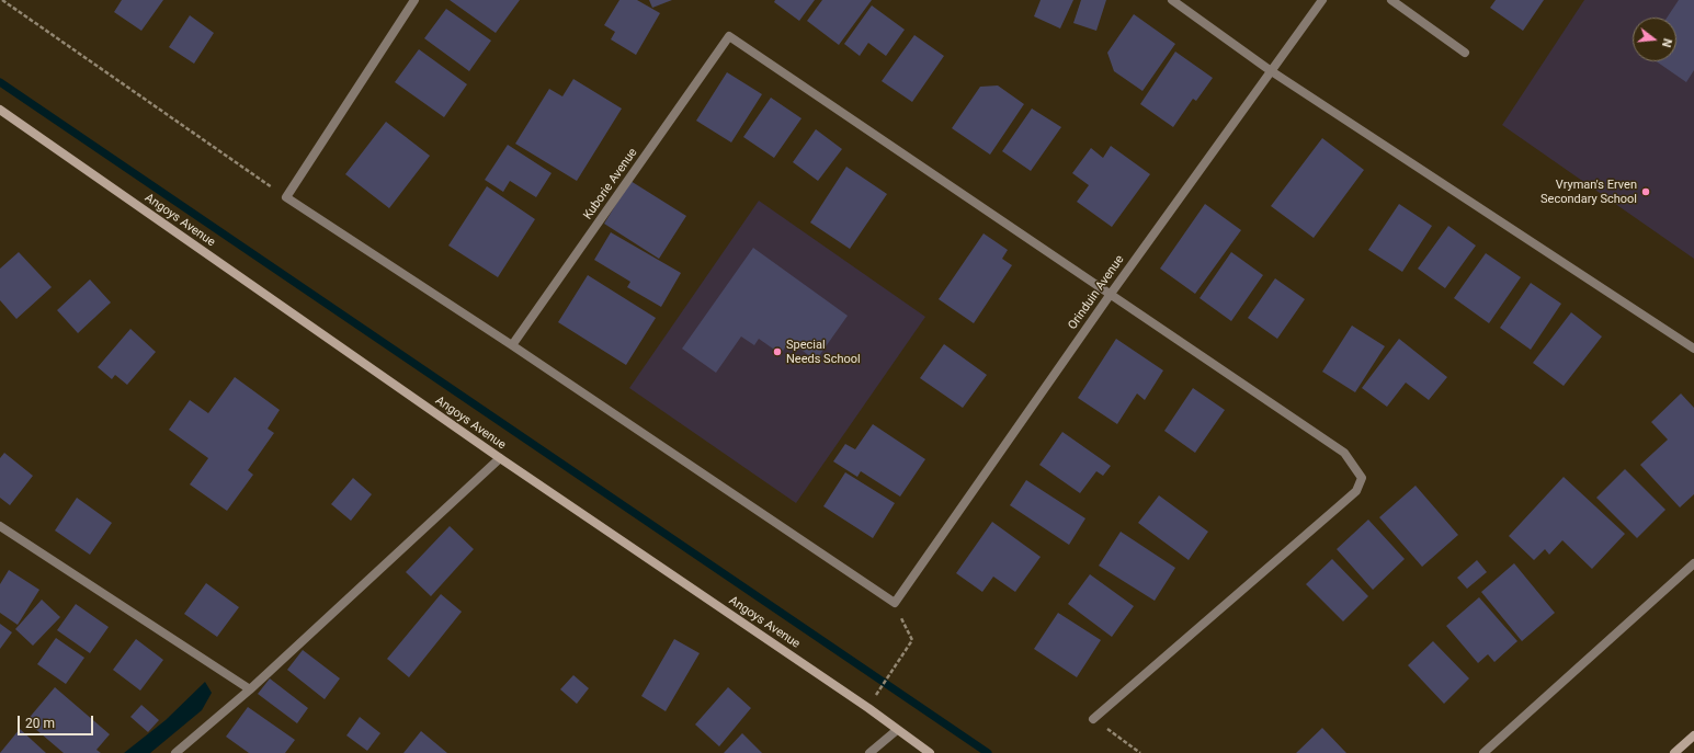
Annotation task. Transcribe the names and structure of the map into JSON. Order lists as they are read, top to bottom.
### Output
{
  "streets": {
    "street": ["Kuborie Avenue", "Angoys Avenue", "Orinduin Avenue"]
  },
  "crossings": [
    ["Kuborie Avenue", "Orinduin Avenue"]
  ],
  "places": ["Vryman's Erven Secondary School", "Special Needs School"],
  "scale_bar": "20 m",
  "north": "right"
}
